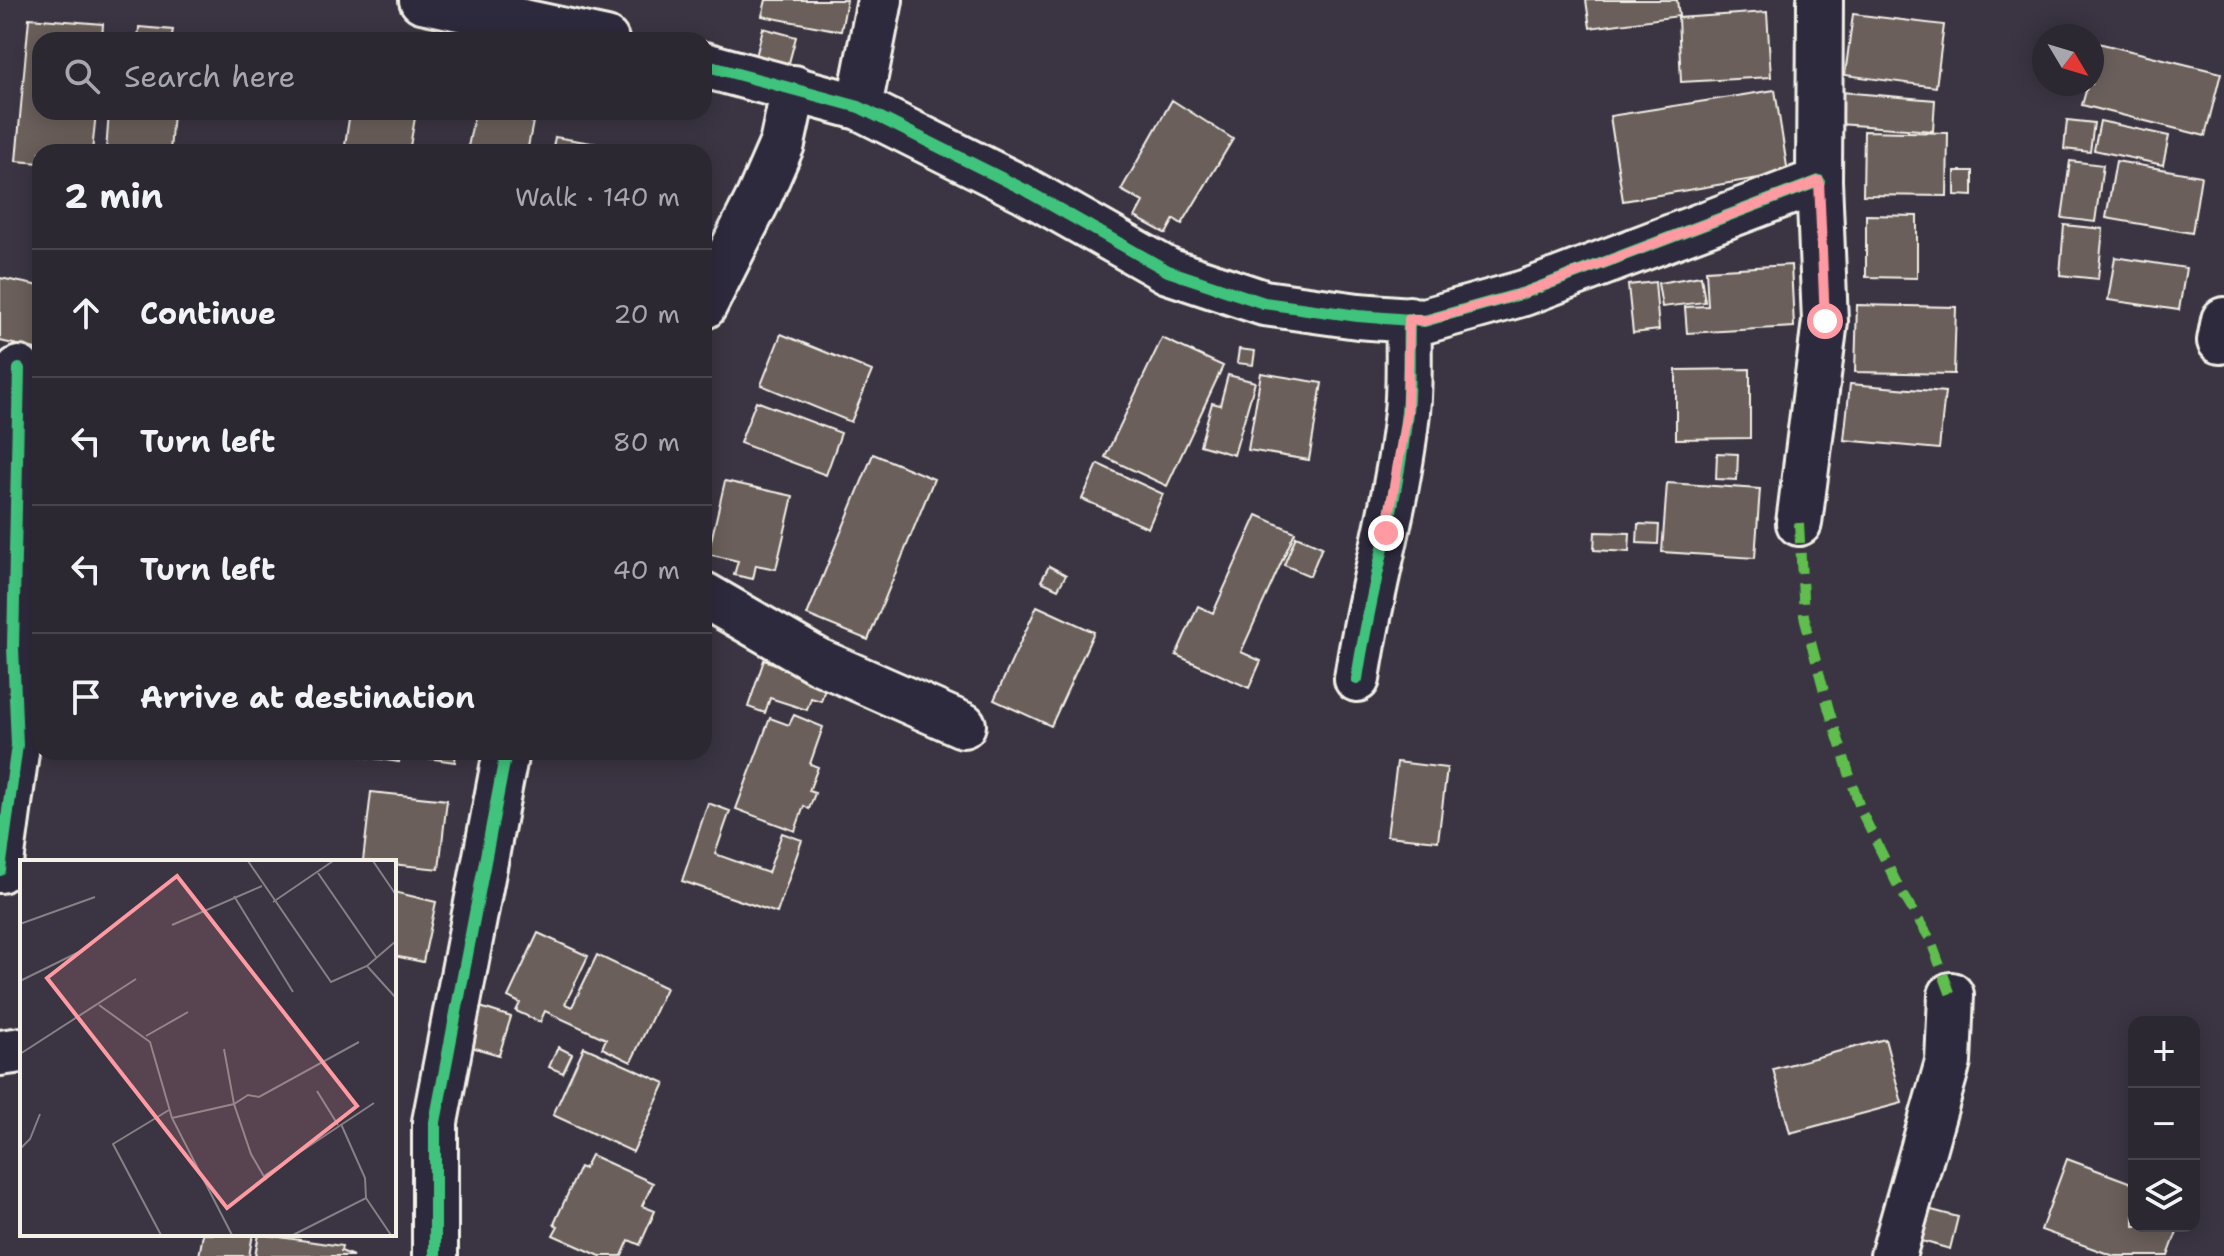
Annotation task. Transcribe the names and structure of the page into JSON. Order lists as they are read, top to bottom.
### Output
{
  "north": "bottom right",
  "page": {
    "search": "Search here",
    "heading": ["2 min", "Walk · 140 m"],
    "list": [
      ["Continue", "20 m"],
      ["Turn left", "80 m"],
      ["Turn left", "40 m"],
      "Arrive at destination"
    ],
    "map_buttons": ["+", "−"]
  }
}
